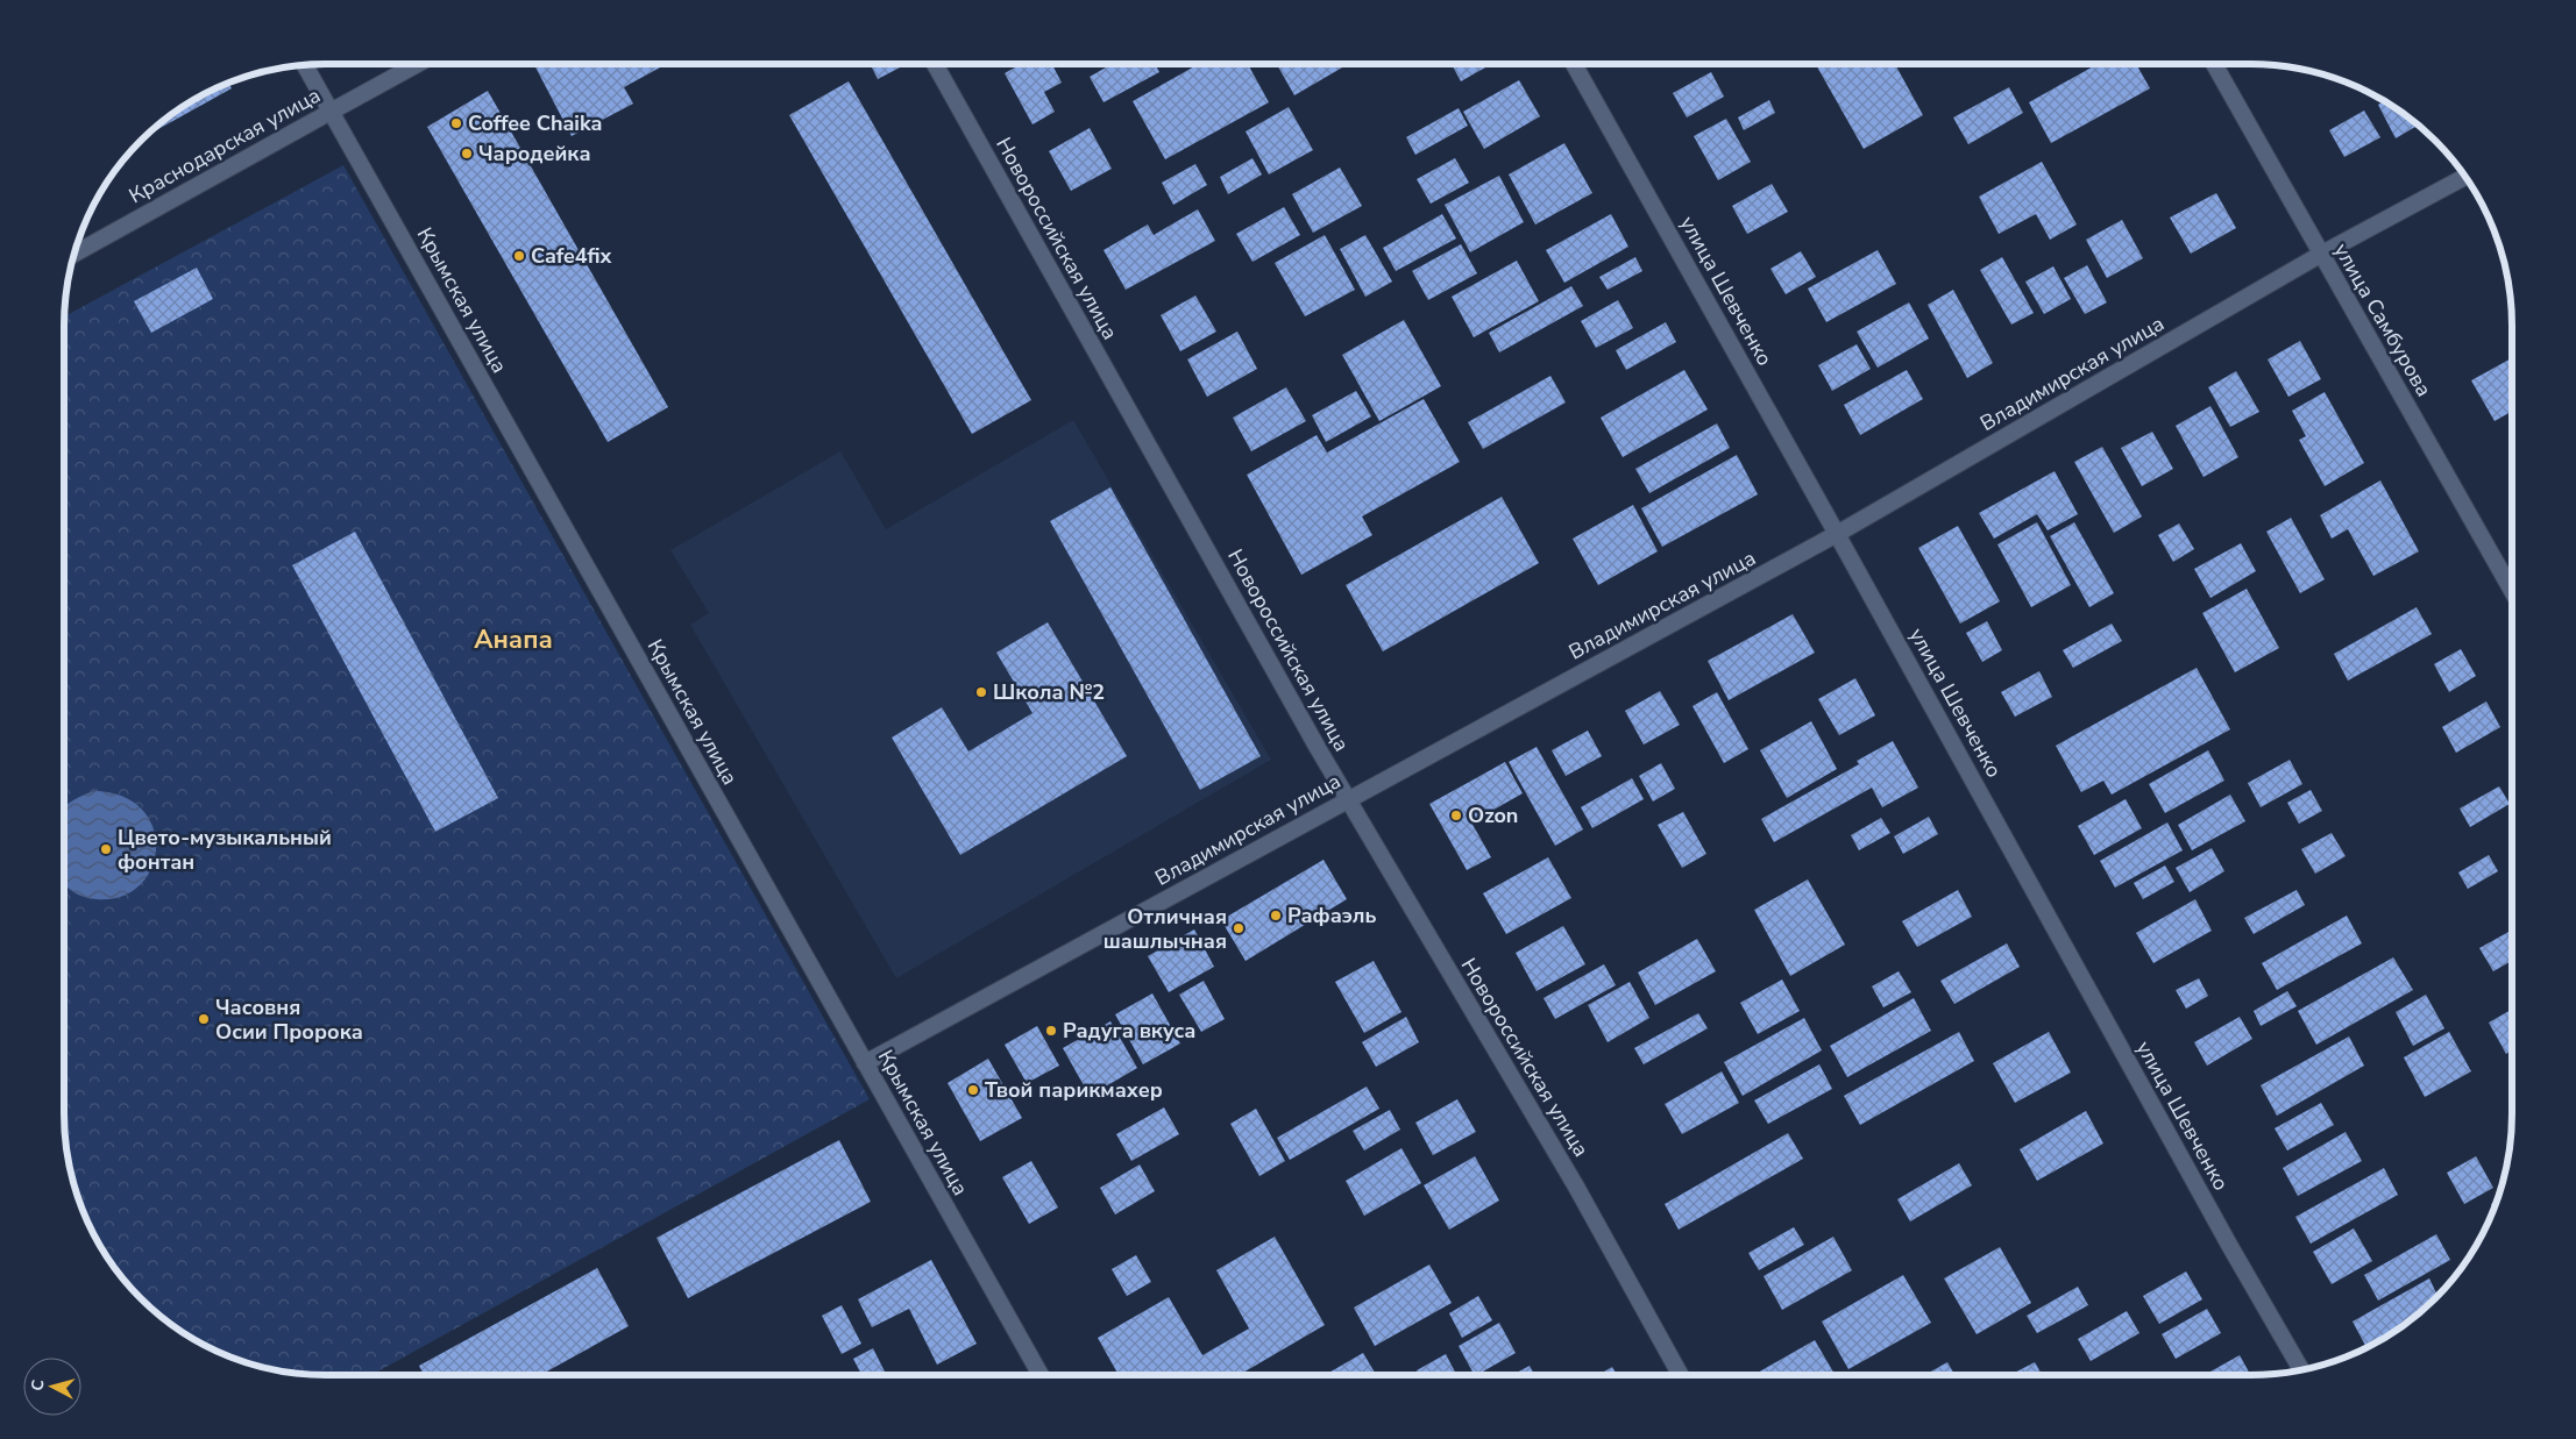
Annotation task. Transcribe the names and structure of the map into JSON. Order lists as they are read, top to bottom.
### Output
{
  "streets": {
    "street": [
      "Краснодарская улица",
      "Новороссийская улица",
      "улица Шевченко",
      "Крымская улица",
      "улица Самбурова",
      "Владимирская улица"
    ]
  },
  "crossings": [
    ["Краснодарская улица", "Крымская улица"],
    ["Новороссийская улица", "Владимирская улица"],
    ["улица Шевченко", "Владимирская улица"],
    ["Крымская улица", "Владимирская улица"],
    ["улица Самбурова", "Владимирская улица"]
  ],
  "districts": ["Анапа"],
  "places": [
    "Coffee Chaika",
    "Чародейка",
    "Cafe4fix",
    "Школа №2",
    "Ozon",
    "Цвето-музыкальный фонтан",
    "Рафаэль",
    "Отличная шашлычная",
    "Часовня Осии Пророка",
    "Радуга вкуса",
    "Твой парикмахер"
  ],
  "north": "left"
}
